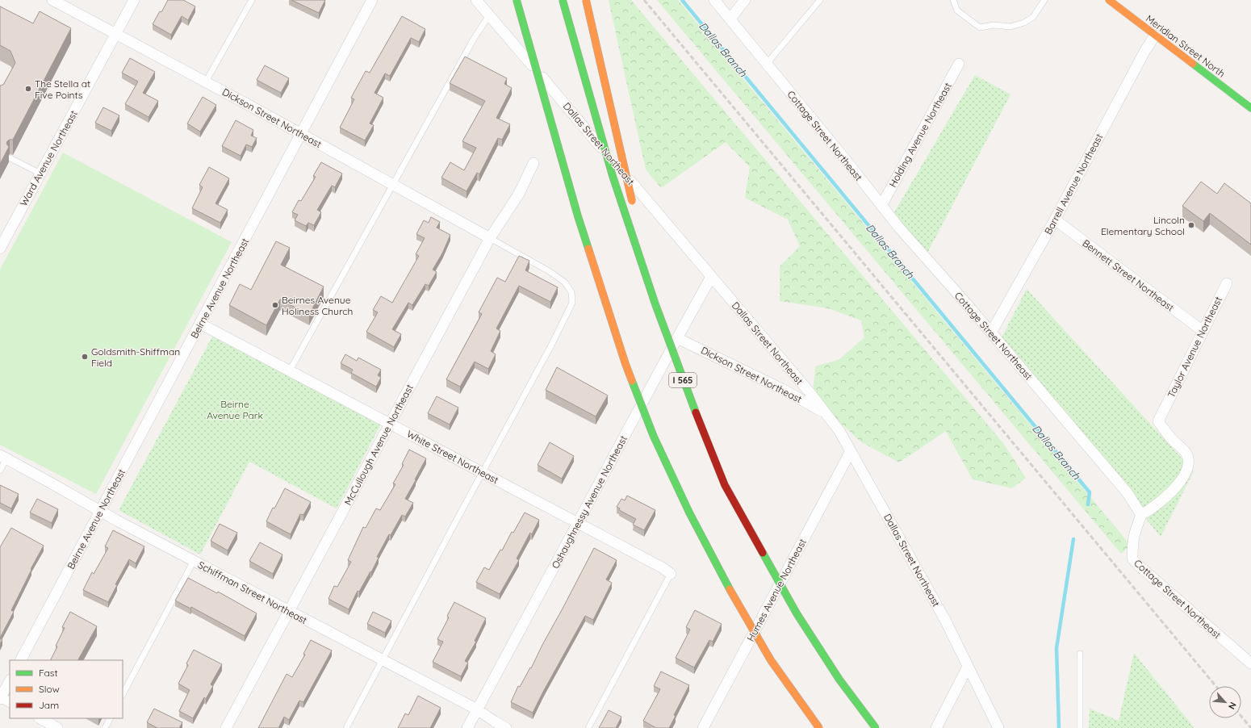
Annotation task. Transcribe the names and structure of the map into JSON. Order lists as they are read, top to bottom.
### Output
{
  "streets": {
    "main road": ["Meridian Street North", "I 565"],
    "street": [
      "Dickson Street Northeast",
      "Holding Avenue Northeast",
      "Cottage Street Northeast",
      "Dallas Street Northeast",
      "Ward Avenue Northeast",
      "Barrell Avenue Northeast",
      "Bennett Street Northeast",
      "Beirne Avenue Northeast",
      "Taylor Avenue Northeast",
      "McCullough Avenue Northeast",
      "White Street Northeast",
      "Oshaughnessy Avenue Northeast",
      "Humes Avenue Northeast",
      "Schiffman Street Northeast"
    ]
  },
  "crossings": [
    ["Meridian Street North", "Barrell Avenue Northeast"],
    ["Dickson Street Northeast", "Dallas Street Northeast"],
    ["Dickson Street Northeast", "Ward Avenue Northeast"],
    ["Dickson Street Northeast", "Beirne Avenue Northeast"],
    ["Dickson Street Northeast", "McCullough Avenue Northeast"],
    ["Dickson Street Northeast", "Oshaughnessy Avenue Northeast"],
    ["Holding Avenue Northeast", "Cottage Street Northeast"],
    ["Cottage Street Northeast", "Barrell Avenue Northeast"],
    ["Cottage Street Northeast", "Taylor Avenue Northeast"],
    ["Dallas Street Northeast", "Oshaughnessy Avenue Northeast"],
    ["Dallas Street Northeast", "Humes Avenue Northeast"],
    ["Barrell Avenue Northeast", "Bennett Street Northeast"],
    ["Bennett Street Northeast", "Taylor Avenue Northeast"],
    ["Beirne Avenue Northeast", "White Street Northeast"],
    ["Beirne Avenue Northeast", "Schiffman Street Northeast"],
    ["McCullough Avenue Northeast", "White Street Northeast"],
    ["McCullough Avenue Northeast", "Schiffman Street Northeast"],
    ["White Street Northeast", "Oshaughnessy Avenue Northeast"],
    ["Oshaughnessy Avenue Northeast", "Schiffman Street Northeast"]
  ],
  "water": ["Dallas Branch"],
  "parks": ["Beirne Avenue Park"],
  "places": [
    "The Stella at Five Points",
    "Lincoln Elementary School",
    "Beirnes Avenue Holiness Church",
    "Goldsmith-Shiffman Field"
  ],
  "legend": ["Fast", "Slow", "Jam"],
  "north": "bottom right"
}
